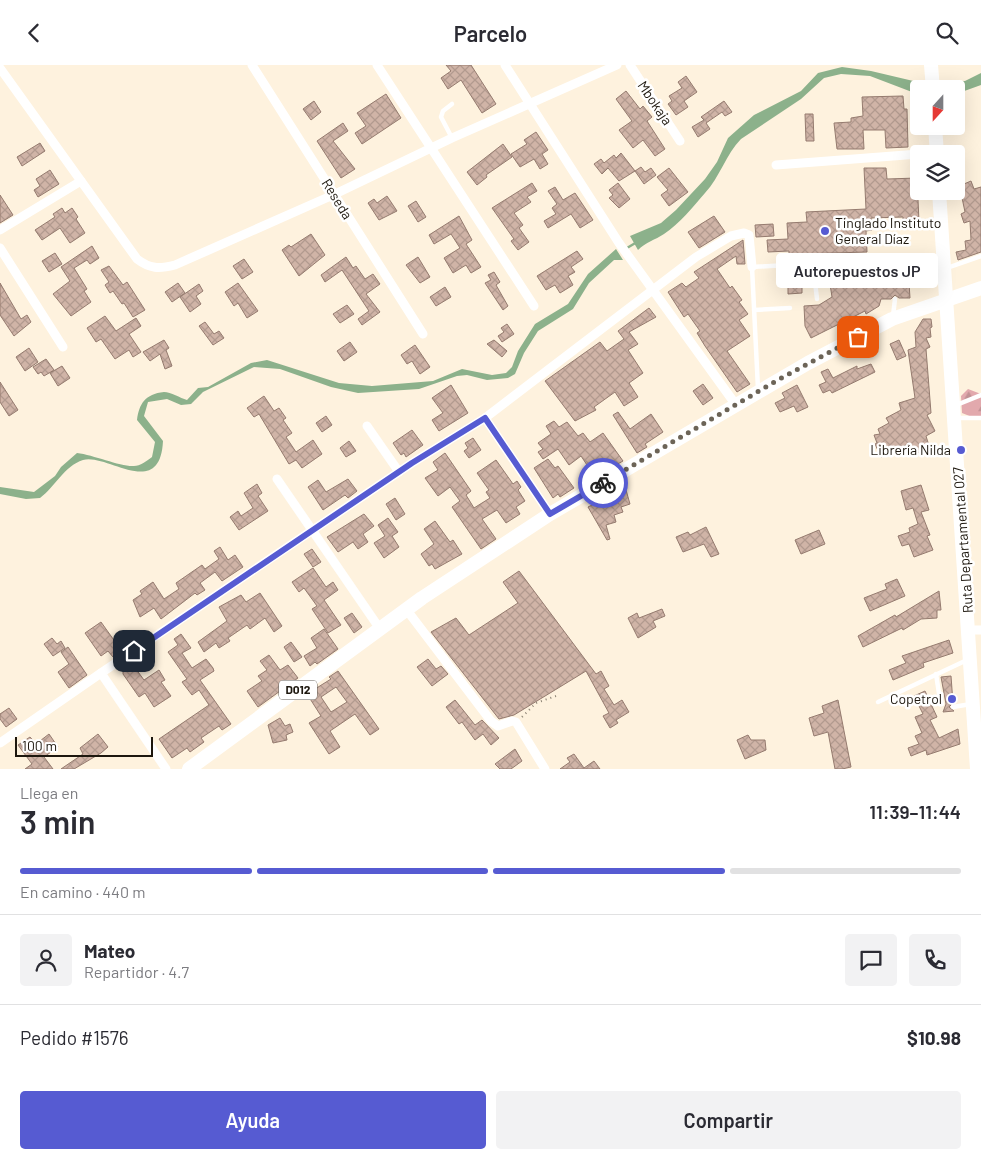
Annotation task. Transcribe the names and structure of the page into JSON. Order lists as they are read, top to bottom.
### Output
{
  "streets": {
    "main road": ["Ruta Departamental 027", "D012"],
    "street": ["Mbokaja", "Reseda"]
  },
  "crossings": [
    ["Ruta Departamental 027", "D012"]
  ],
  "places": [
    "Tinglado Instituto General Díaz",
    "Autorepuestos JP",
    "Librería Nilda",
    "Copetrol"
  ],
  "scale_bar": "100 m",
  "north": "bottom",
  "page": {
    "header": "Parcelo",
    "bubble": "Autorepuestos JP",
    "scale": "100 m",
    "heading": ["3 min", "Llega en", "11:39–11:44"],
    "panel": [
      "Mateo",
      "Repartidor · 4.7",
      "Pedido #1576",
      "$10.98"
    ],
    "bar": "En camino · 440 m",
    "buttons": ["Ayuda", "Compartir"]
  }
}
